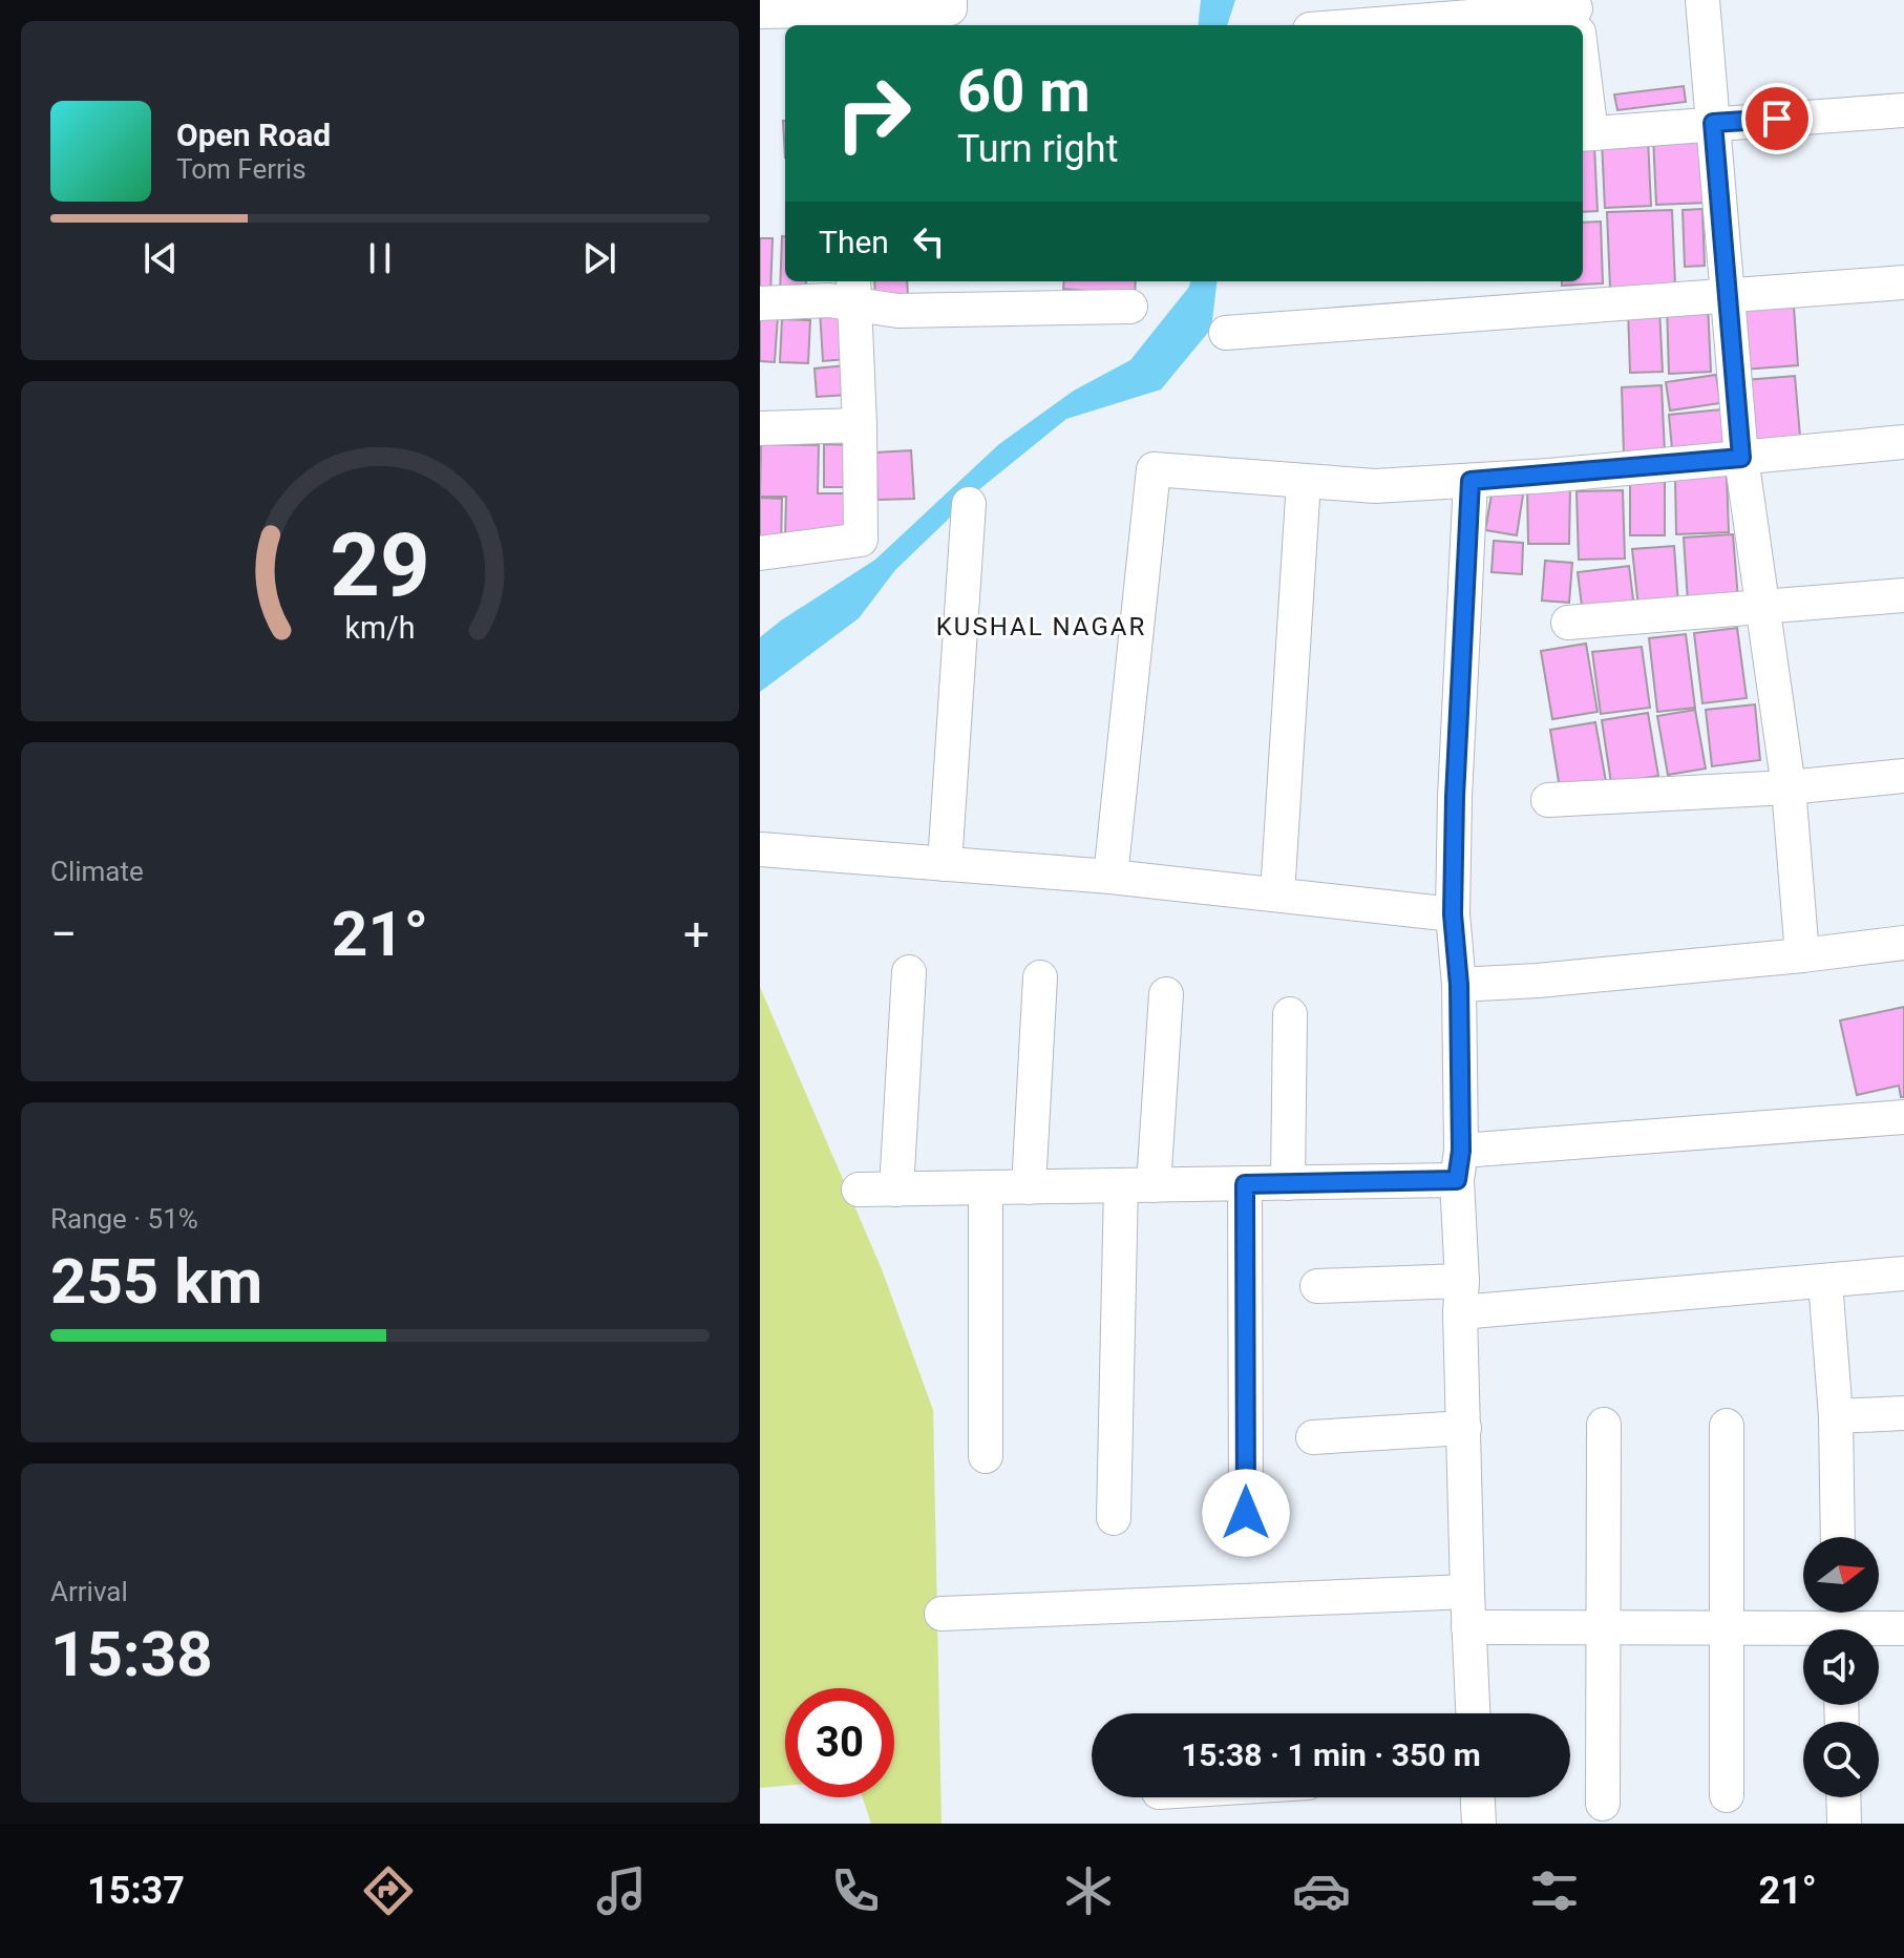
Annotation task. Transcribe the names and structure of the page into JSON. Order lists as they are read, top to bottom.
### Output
{
  "districts": ["KUSHAL NAGAR"],
  "north": "right",
  "page": {
    "turn": ["60 m", "Turn right"],
    "song": ["Open Road", "Tom Ferris"],
    "then": "Then",
    "tile": [
      "Climate",
      ["Range · 51%", "255 km"],
      ["Arrival", "15:38"]
    ],
    "heat": ["−", "21°", "+"],
    "limit": "30",
    "trip": "15:38 · 1 min · 350 m",
    "tabs": ["15:37", "21°"],
    "gauge": ["29", "km/h"]
  }
}
